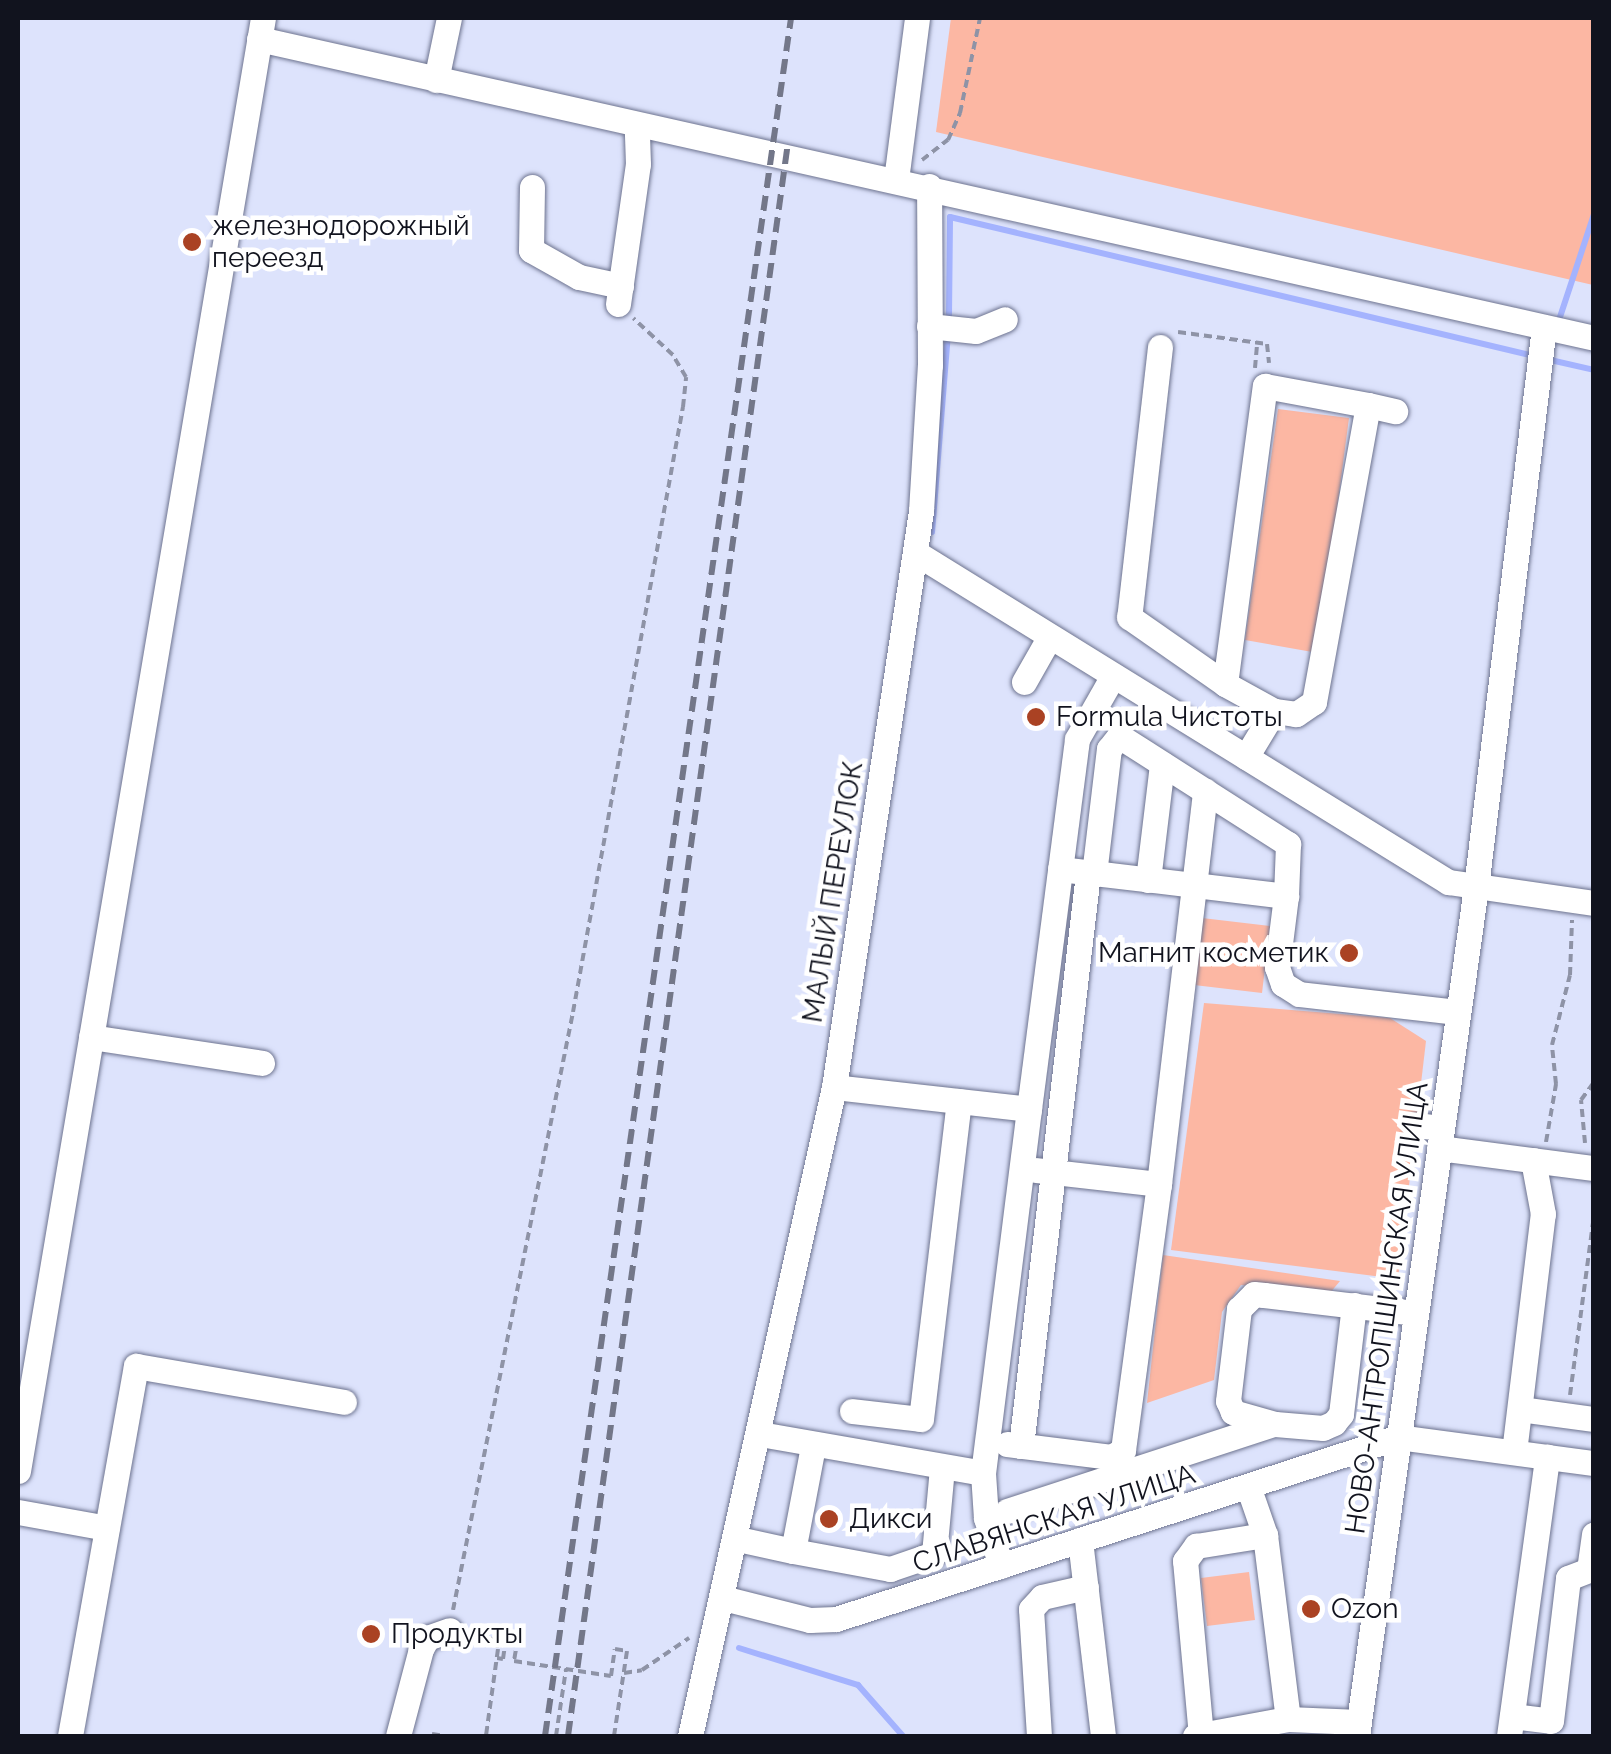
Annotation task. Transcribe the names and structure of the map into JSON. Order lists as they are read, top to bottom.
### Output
{
  "streets": {
    "street": ["МАЛЫЙ ПЕРЕУЛОК", "НОВО-АНТРОПШИНСКАЯ УЛИЦА", "СЛАВЯНСКАЯ УЛИЦА"]
  },
  "crossings": [
    ["МАЛЫЙ ПЕРЕУЛОК", "СЛАВЯНСКАЯ УЛИЦА"],
    ["НОВО-АНТРОПШИНСКАЯ УЛИЦА", "СЛАВЯНСКАЯ УЛИЦА"]
  ],
  "places": [
    "железнодорожный переезд",
    "Formula Чистоты",
    "Магнит косметик",
    "Дикси",
    "Ozon",
    "Продукты"
  ]
}
